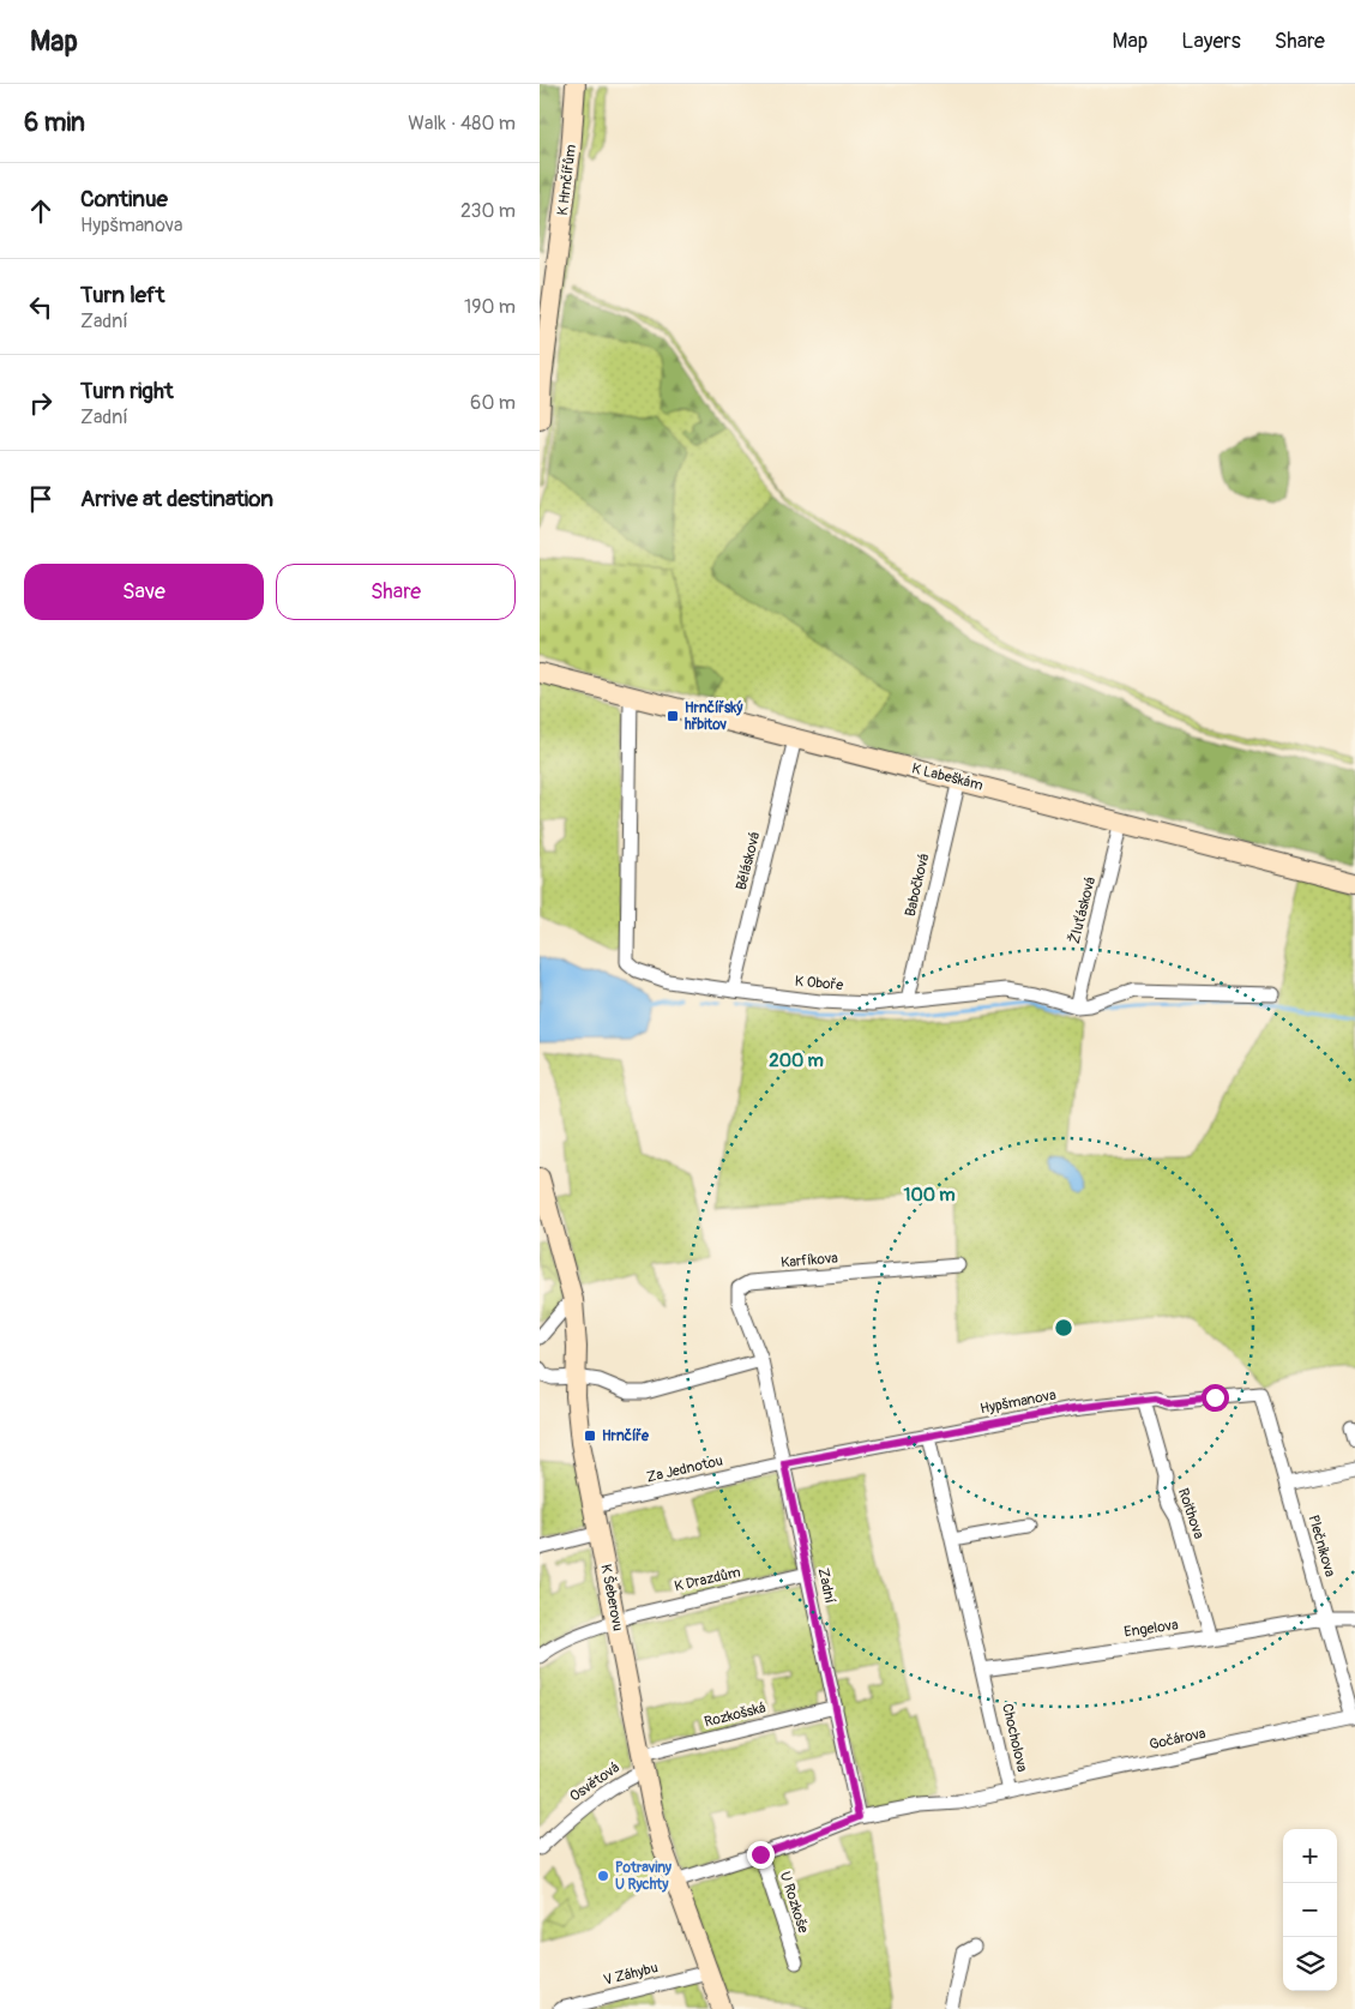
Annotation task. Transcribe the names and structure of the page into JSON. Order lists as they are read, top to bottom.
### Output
{
  "streets": {
    "street": [
      "K Hrnčířům",
      "K Labeškám",
      "Bělásková",
      "Babočková",
      "Žluťásková",
      "K Oboře",
      "Karfíkova",
      "Hypšmanova",
      "Za Jednotou",
      "Roithova",
      "Plečnikova",
      "K Drazdům",
      "Zadní",
      "K Šeberovu",
      "Engelova",
      "Rozkošská",
      "Chocholova",
      "Gočárova",
      "Osvětová",
      "U Rozkoše",
      "V Záhybu"
    ]
  },
  "crossings": [
    ["K Labeškám", "Bělásková"],
    ["K Labeškám", "Babočková"],
    ["K Labeškám", "Žluťásková"],
    ["K Labeškám", "K Oboře"],
    ["Bělásková", "K Oboře"],
    ["Babočková", "K Oboře"],
    ["Žluťásková", "K Oboře"],
    ["Karfíkova", "Zadní"],
    ["Hypšmanova", "Za Jednotou"],
    ["Hypšmanova", "Roithova"],
    ["Hypšmanova", "Plečnikova"],
    ["Hypšmanova", "Zadní"],
    ["Hypšmanova", "Chocholova"],
    ["Za Jednotou", "Zadní"],
    ["Za Jednotou", "K Šeberovu"],
    ["Roithova", "Engelova"],
    ["Plečnikova", "Engelova"],
    ["Plečnikova", "Gočárova"],
    ["K Drazdům", "Zadní"],
    ["K Drazdům", "K Šeberovu"],
    ["Zadní", "Rozkošská"],
    ["Zadní", "Chocholova"],
    ["K Šeberovu", "Rozkošská"],
    ["K Šeberovu", "Osvětová"],
    ["K Šeberovu", "V Záhybu"],
    ["Engelova", "Chocholova"],
    ["Rozkošská", "Osvětová"],
    ["Chocholova", "Gočárova"]
  ],
  "places": {
    "transit": ["Hrnčířský hřbitov", "Hrnčíře"],
    "other": ["Potraviny U Rychty"]
  },
  "page": {
    "header": "Map",
    "nav": ["Map", "Layers", "Share"],
    "heading": ["6 min", "Walk · 480 m"],
    "list": [
      ["Continue", "Hypšmanova", "230 m"],
      ["Turn left", "Zadní", "190 m"],
      ["Turn right", "Zadní", "60 m"],
      "Arrive at destination"
    ],
    "buttons": ["Save", "Share"],
    "map_buttons": ["+", "−"]
  },
  "rings": ["200 m", "100 m"]
}
